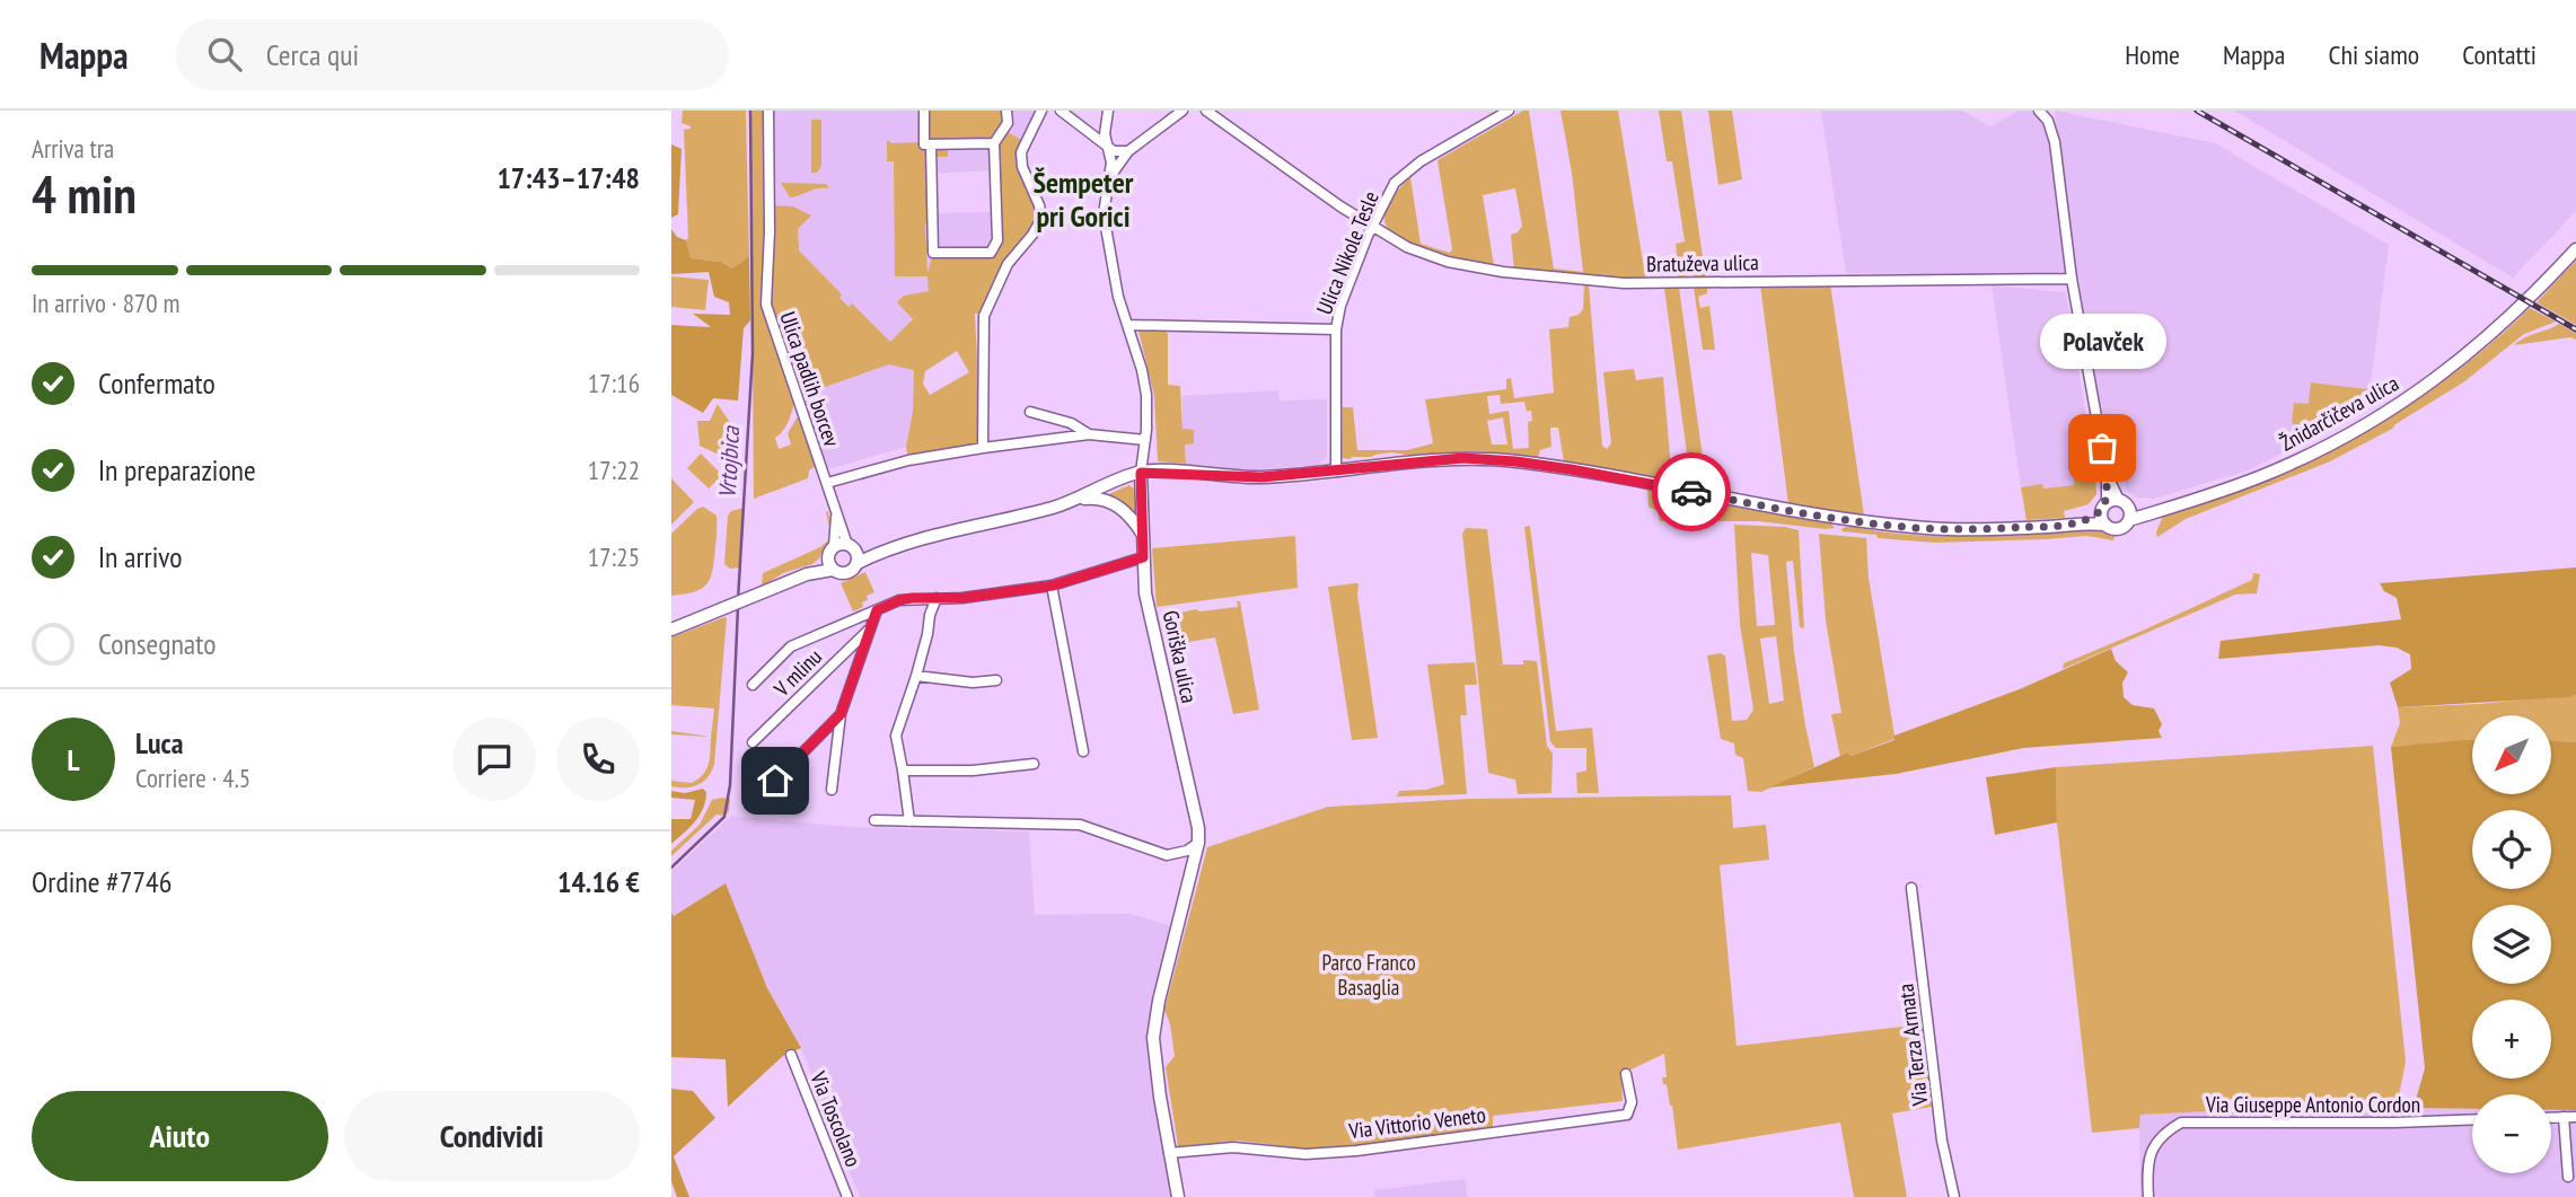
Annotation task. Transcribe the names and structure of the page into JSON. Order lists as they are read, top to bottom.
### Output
{
  "streets": {
    "street": [
      "Ulica Nikole Tesle",
      "Bratuževa ulica",
      "Ulica padlih borcev",
      "Žnidarčičeva ulica",
      "Goriška ulica",
      "V mlinu",
      "Via Terza Armata",
      "Via Giuseppe Antonio Cordon",
      "Via Toscolano",
      "Via Vittorio Veneto"
    ]
  },
  "crossings": [
    ["Ulica Nikole Tesle", "Bratuževa ulica"],
    ["Ulica Nikole Tesle", "Žnidarčičeva ulica"],
    ["Žnidarčičeva ulica", "Goriška ulica"],
    ["Goriška ulica", "V mlinu"]
  ],
  "districts": ["Šempeter pri Gorici"],
  "water": ["Vrtojbica"],
  "parks": ["Parco Franco Basaglia"],
  "places": ["Polavček"],
  "north": "bottom left",
  "page": {
    "header": "Mappa",
    "search": "Cerca qui",
    "nav": [
      "Home",
      "Mappa",
      "Chi siamo",
      "Contatti"
    ],
    "heading": ["4 min", "Arriva tra", "17:43–17:48"],
    "panel": [
      "Luca",
      "Corriere · 4.5",
      "Ordine #7746",
      "14.16 €"
    ],
    "bar": "In arrivo · 870 m",
    "bubble": "Polavček",
    "list": [
      ["Confermato", "17:16"],
      ["In preparazione", "17:22"],
      ["In arrivo", "17:25"],
      "Consegnato"
    ],
    "map_buttons": ["+", "−"],
    "round": "L",
    "buttons": ["Aiuto", "Condividi"]
  }
}
